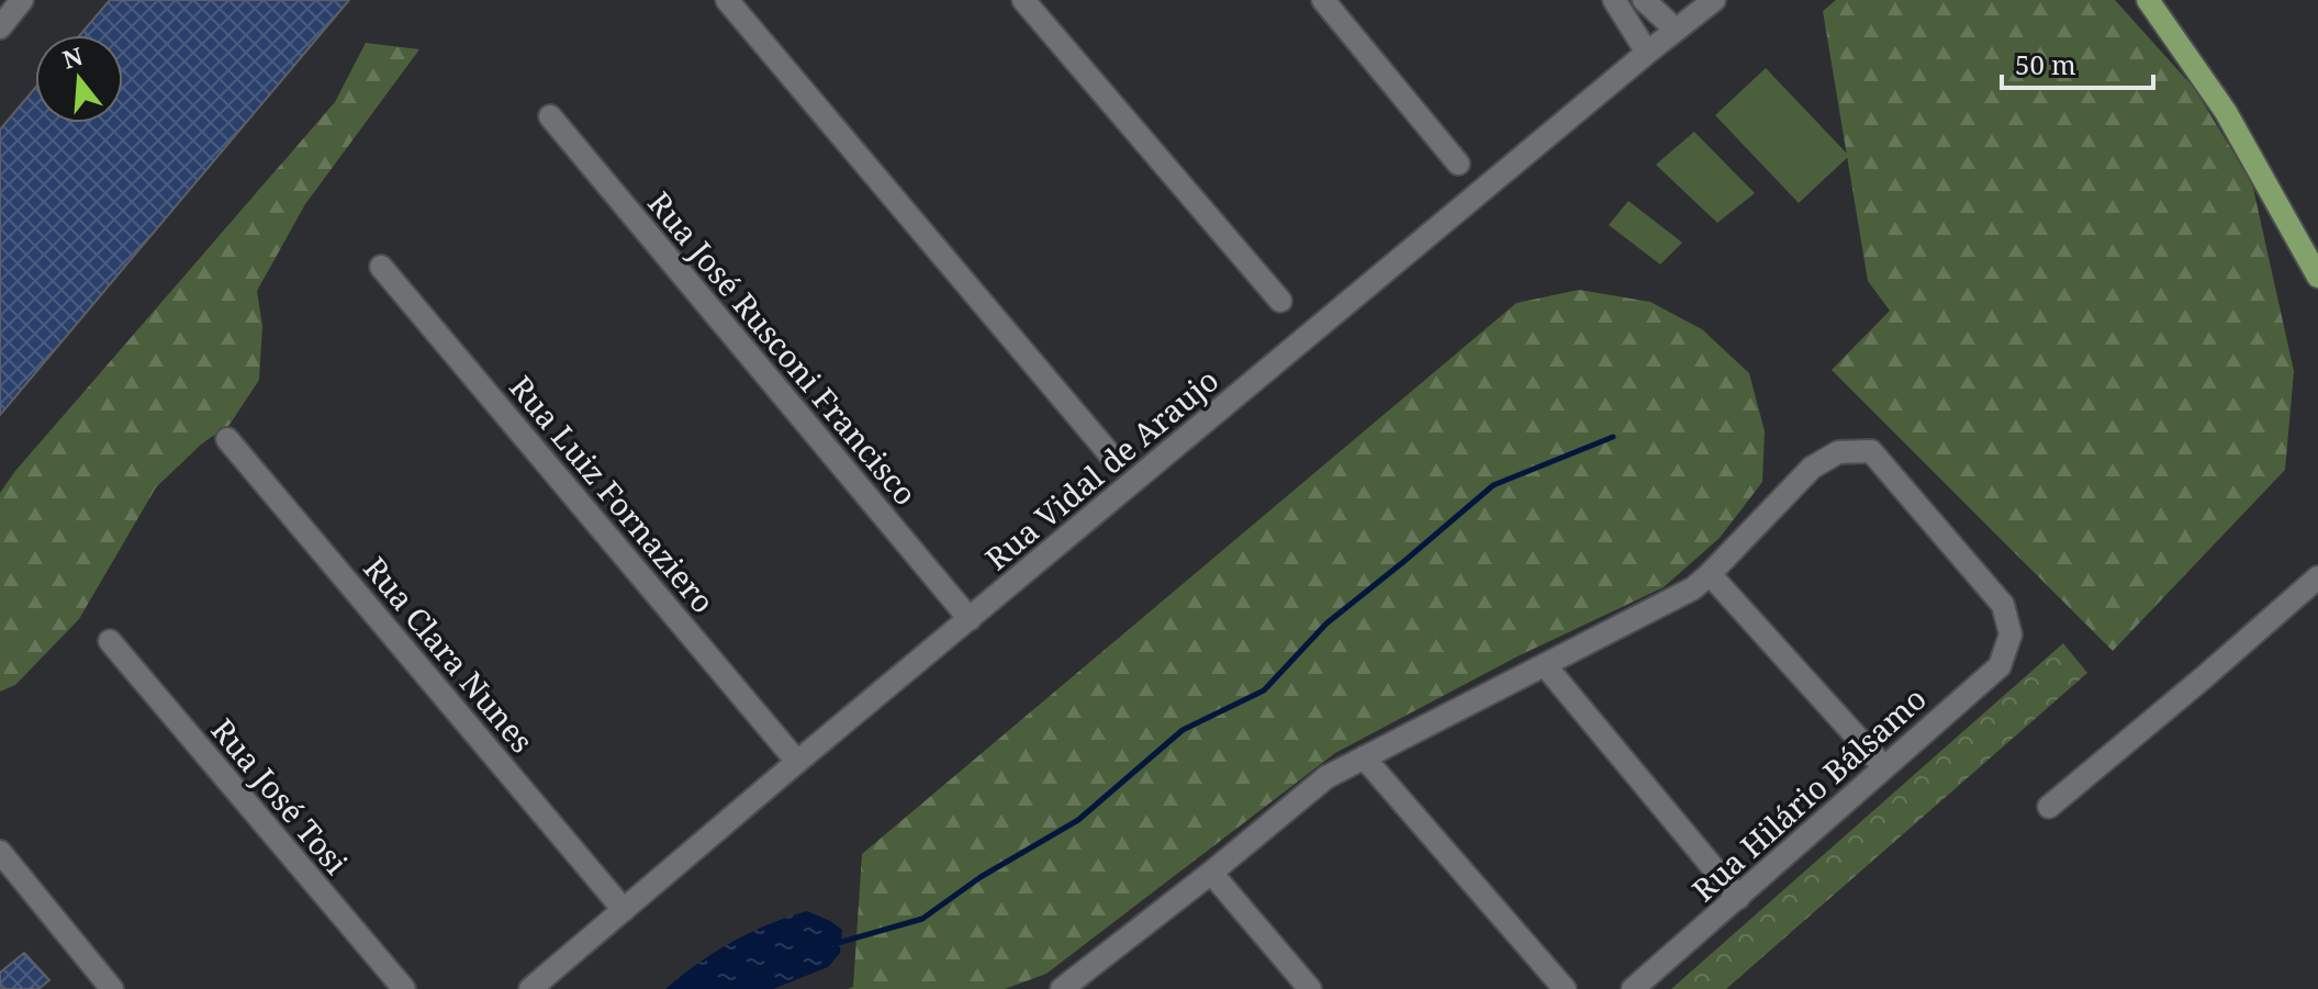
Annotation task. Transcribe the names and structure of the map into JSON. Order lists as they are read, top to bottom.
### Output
{
  "streets": {
    "street": [
      "Rua José Rusconi Francisco",
      "Rua Vidal de Araujo",
      "Rua Luiz Fornaziero",
      "Rua Clara Nunes",
      "Rua Hilário Bálsamo",
      "Rua José Tosi"
    ]
  },
  "crossings": [
    ["Rua José Rusconi Francisco", "Rua Vidal de Araujo"],
    ["Rua Vidal de Araujo", "Rua Luiz Fornaziero"],
    ["Rua Vidal de Araujo", "Rua Clara Nunes"]
  ],
  "scale_bar": "50 m",
  "north": "top"
}
